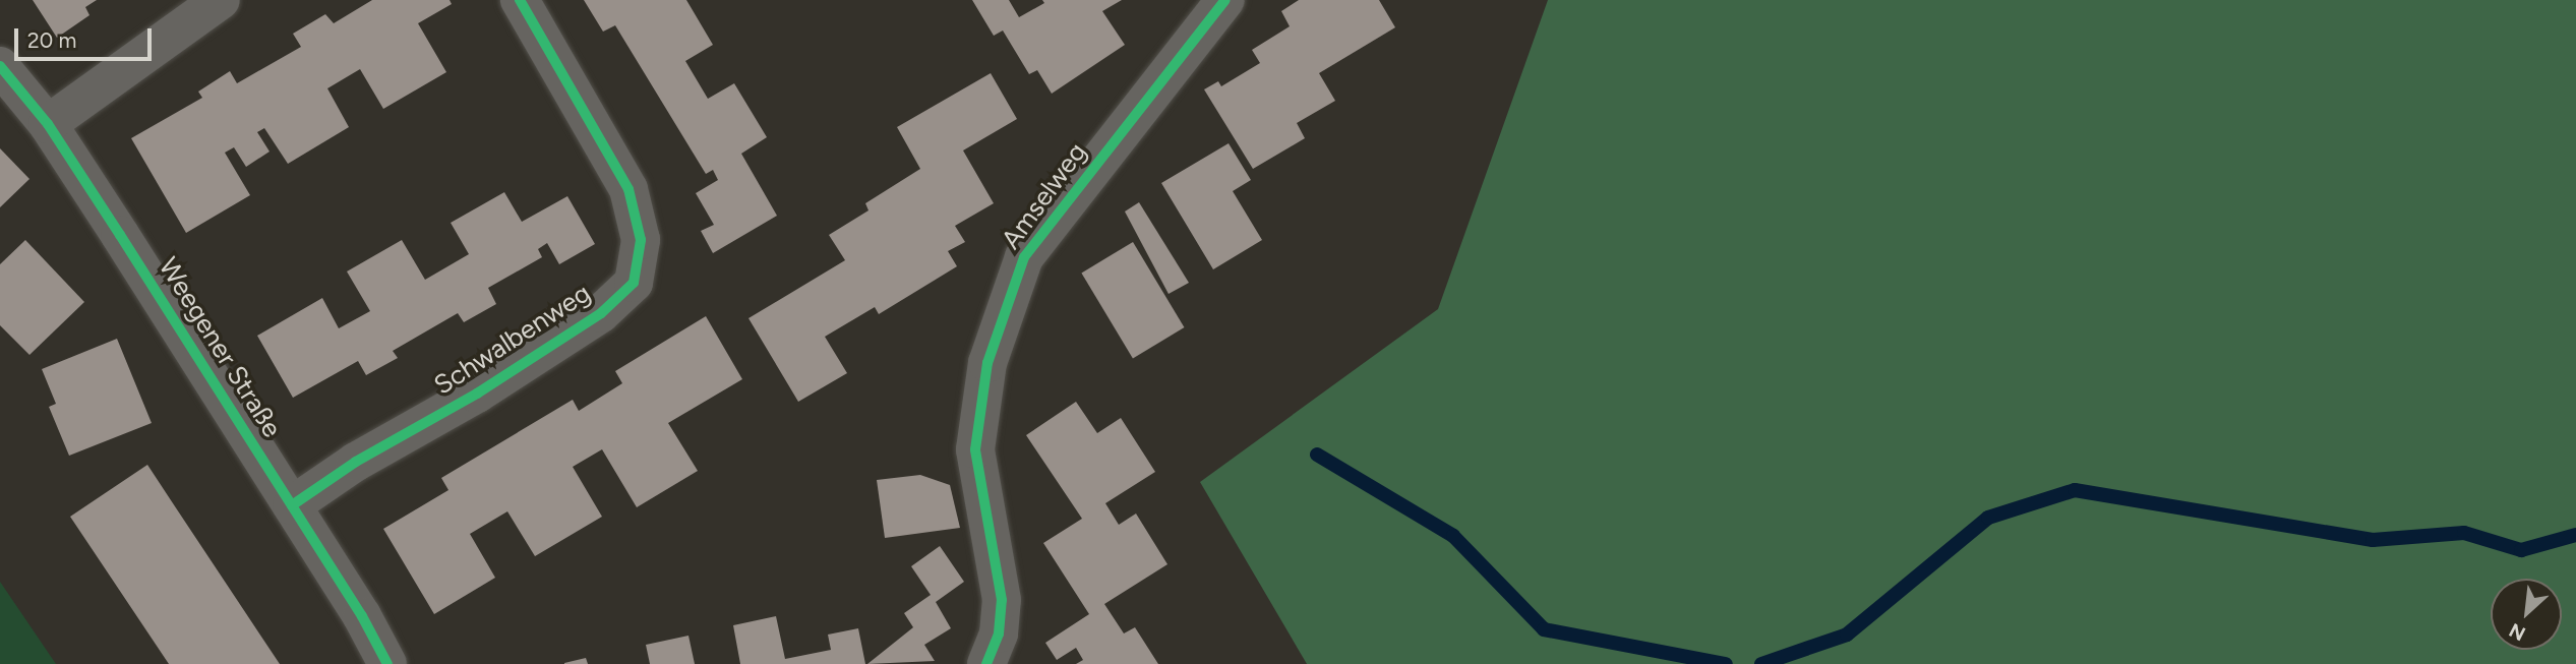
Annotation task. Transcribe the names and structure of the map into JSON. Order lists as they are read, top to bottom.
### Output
{
  "streets": {
    "street": ["Amselweg", "Schwalbenweg", "Weegener Straße"]
  },
  "crossings": [
    ["Schwalbenweg", "Weegener Straße"]
  ],
  "scale_bar": "20 m",
  "north": "bottom left"
}
